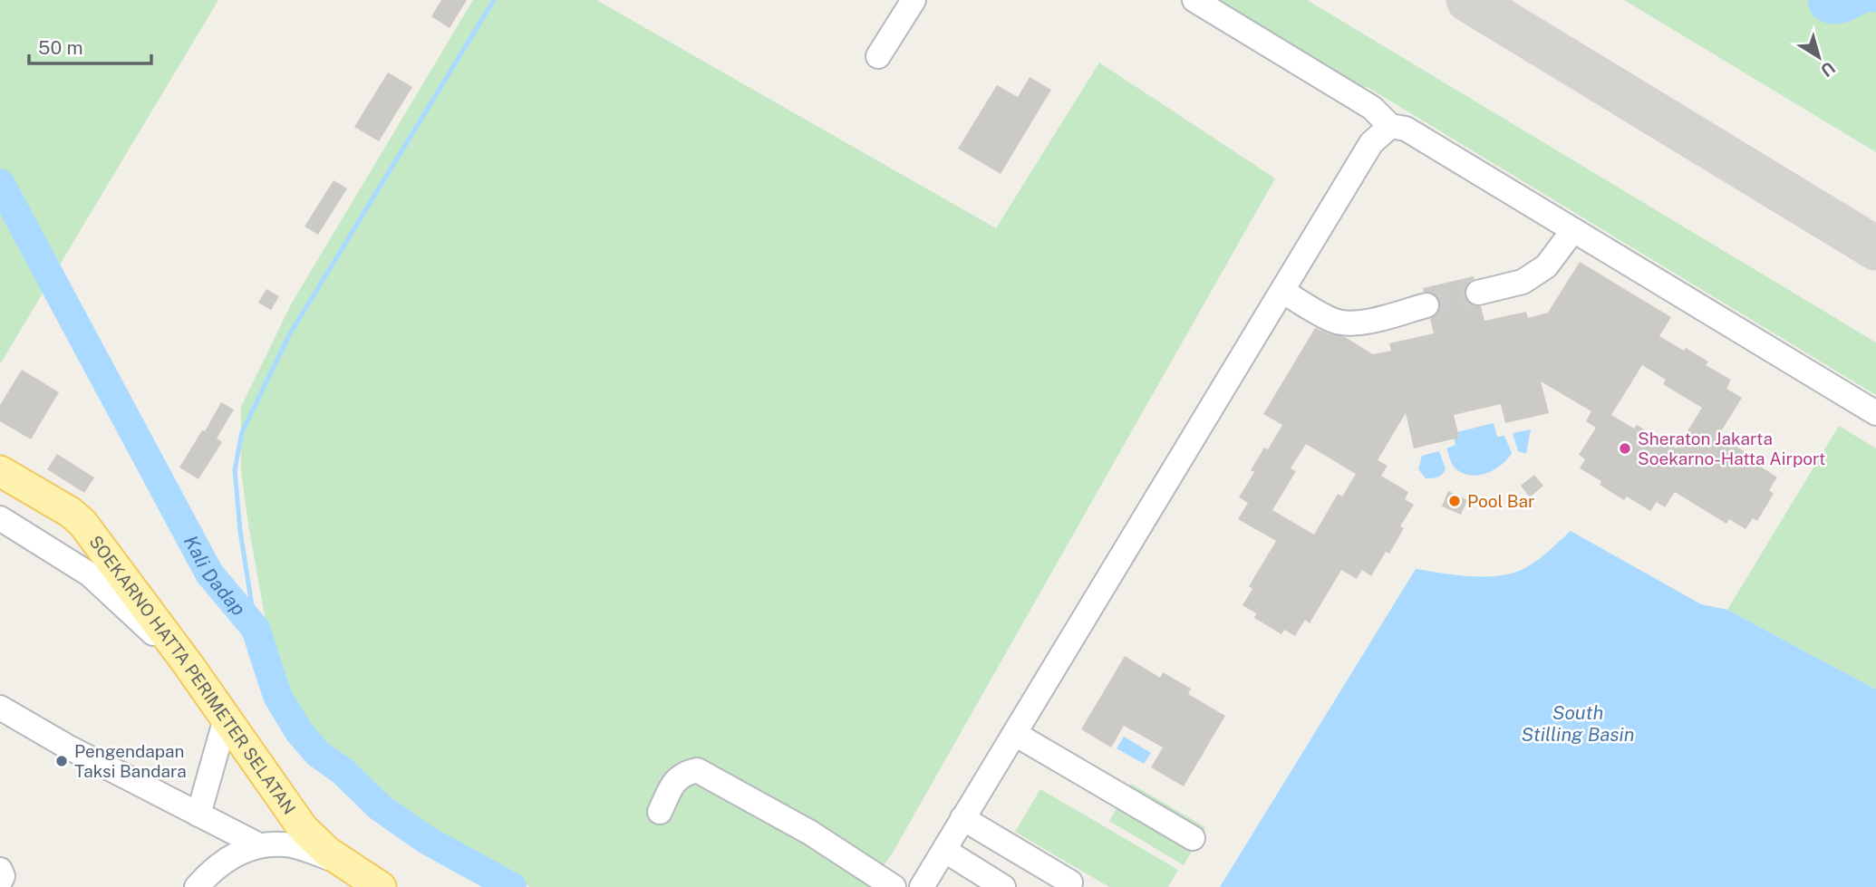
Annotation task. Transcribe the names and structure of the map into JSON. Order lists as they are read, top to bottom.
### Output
{
  "streets": {
    "main road": ["SOEKARNO HATTA PERIMETER SELATAN"]
  },
  "water": ["Kali Dadap", "South Stilling Basin"],
  "places": ["Sheraton Jakarta Soekarno-Hatta Airport", "Pool Bar", "Pengendapan Taksi Bandara"],
  "scale_bar": "50 m",
  "north": "bottom right"
}
